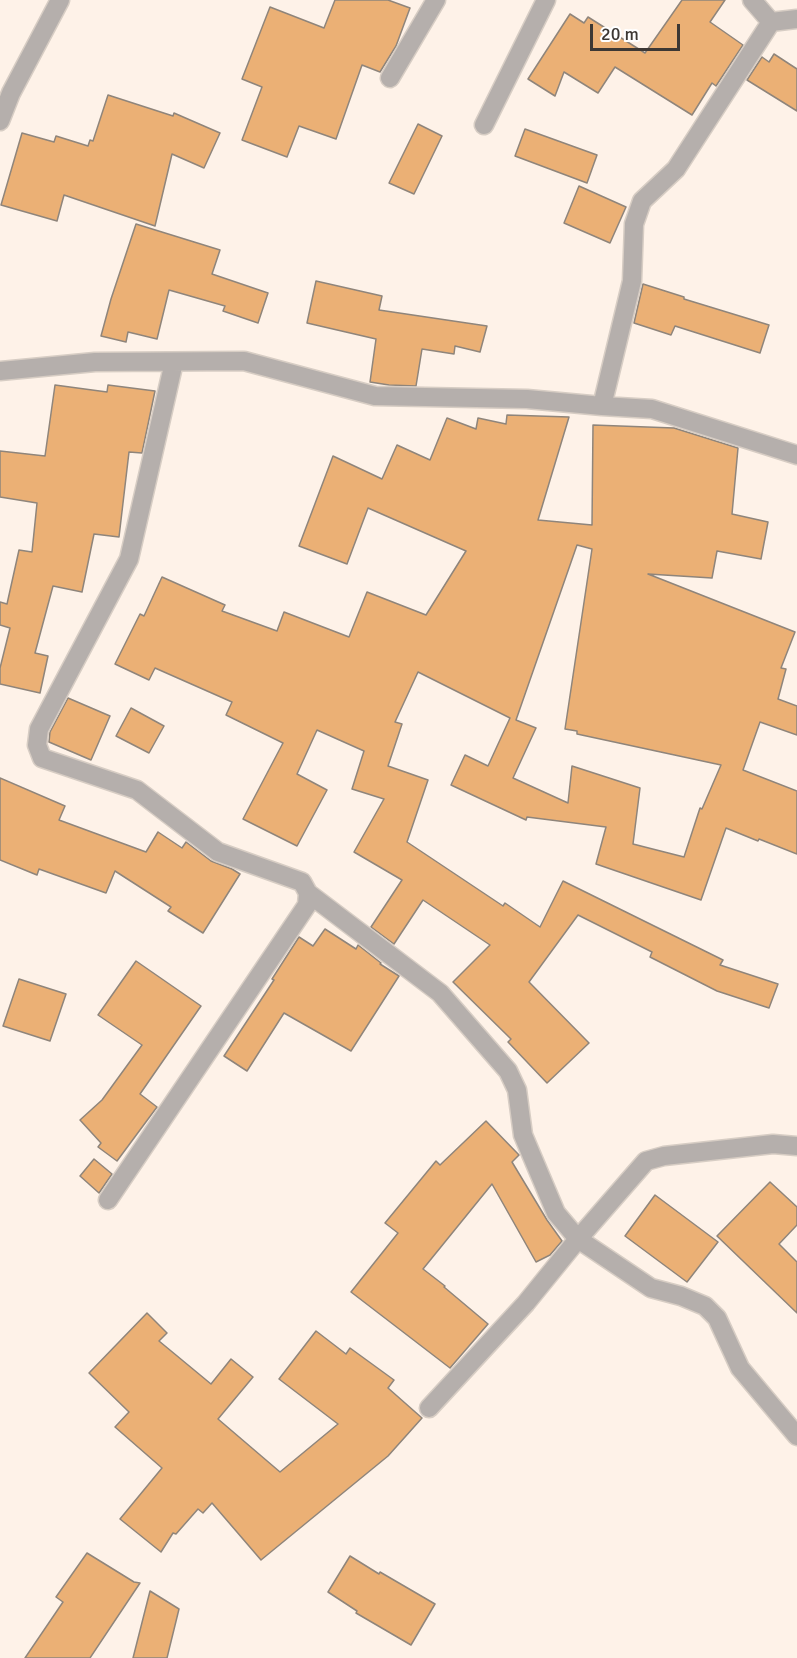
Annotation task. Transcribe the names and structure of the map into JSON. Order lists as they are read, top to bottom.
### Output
{
  "scale_bar": "20 m"
}
